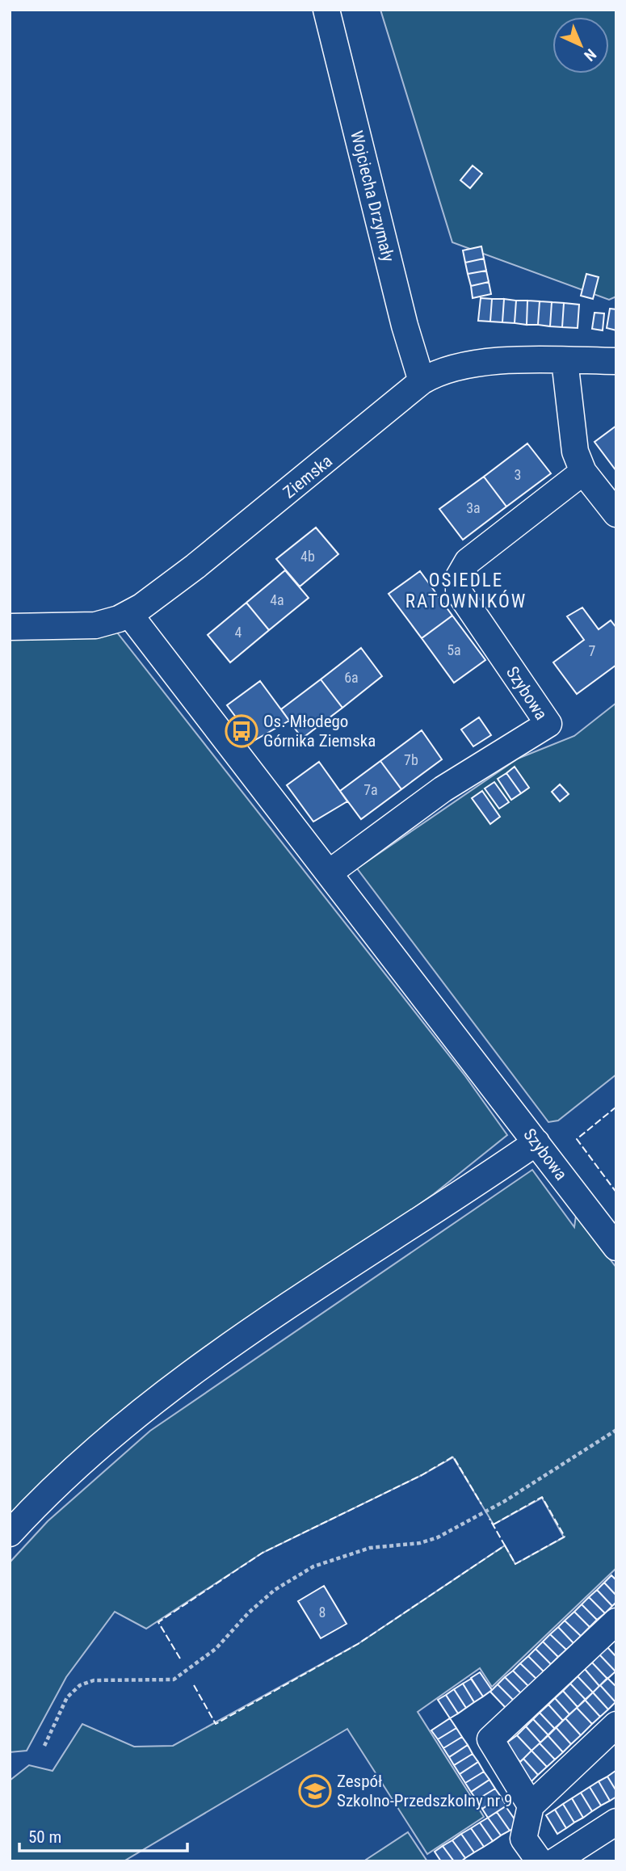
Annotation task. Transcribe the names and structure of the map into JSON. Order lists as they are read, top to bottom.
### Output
{
  "streets": {
    "street": ["Wojciecha Drzymały", "Ziemska", "Szybowa"]
  },
  "crossings": [
    ["Wojciecha Drzymały", "Ziemska"],
    ["Ziemska", "Szybowa"]
  ],
  "districts": ["OSIEDLE RATOWNIKÓW"],
  "places": {
    "bus stop": ["Os. Młodego Górnika Ziemska"],
    "school or university": ["Zespół Szkolno-Przedszkolny nr 9"]
  },
  "house_numbers": [
    "3",
    "3a",
    "4b",
    "4a",
    "4",
    "5a",
    "7",
    "6a",
    "7b",
    "7a",
    "8"
  ],
  "scale_bar": "50 m",
  "north": "bottom right"
}
